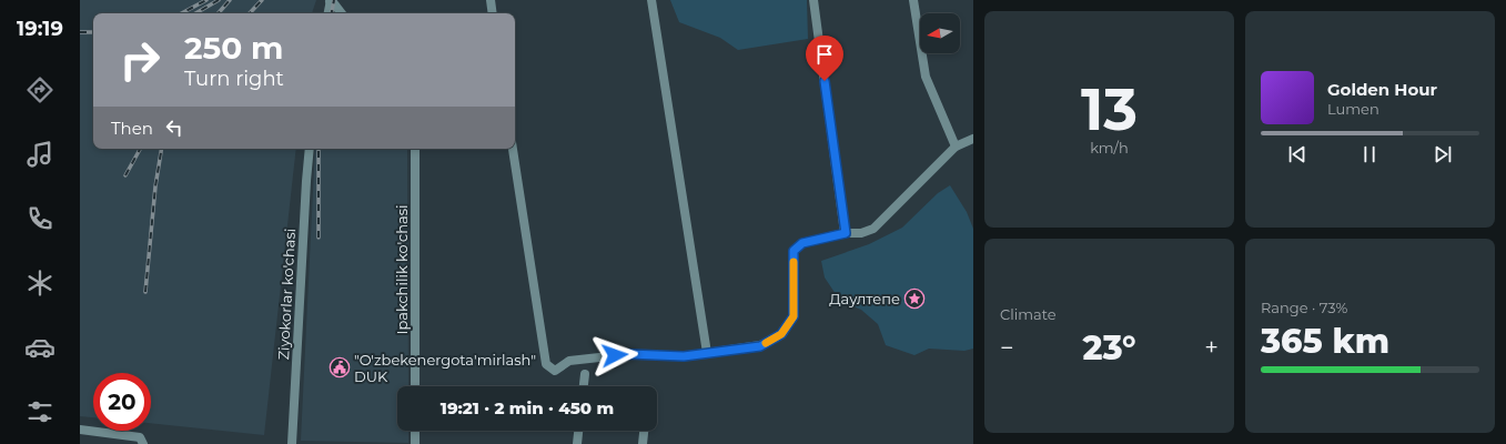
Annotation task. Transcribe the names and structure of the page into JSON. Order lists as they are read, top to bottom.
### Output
{
  "streets": {
    "street": ["Ipakchilik ko'chasi", "Ziyokorlar ko'chasi"]
  },
  "places": {
    "place": ["Даултепе"],
    "public building": ["\"O'zbekenergota'mirlash\" DUK"]
  },
  "north": "left",
  "page": {
    "tabs": "19:19",
    "tile": [
      ["13", "km/h"],
      "Climate",
      ["Range · 73%", "365 km"]
    ],
    "turn": ["250 m", "Turn right"],
    "song": ["Golden Hour", "Lumen"],
    "then": "Then",
    "heat": ["−", "23°", "+"],
    "limit": "20",
    "trip": "19:21 · 2 min · 450 m"
  }
}
